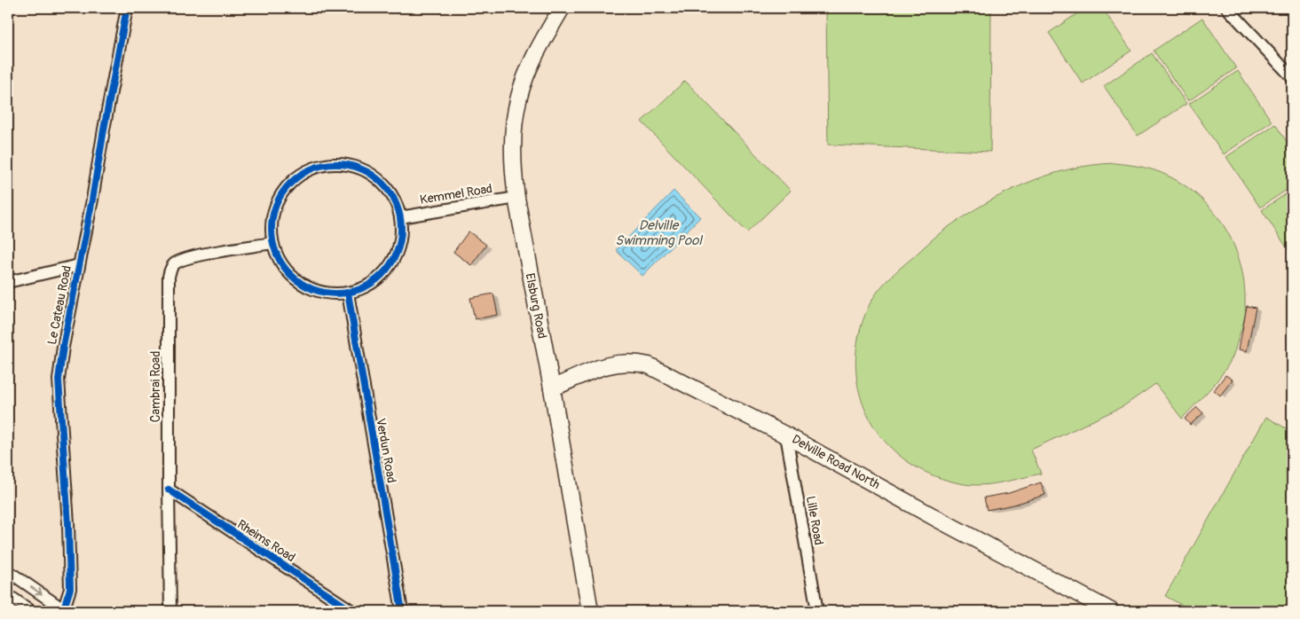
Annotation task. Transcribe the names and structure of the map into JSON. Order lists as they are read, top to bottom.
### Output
{
  "streets": {
    "main road": ["Elsburg Road", "Delville Road North"],
    "street": [
      "Kemmel Road",
      "Le Cateau Road",
      "Cambrai Road",
      "Verdun Road",
      "Lille Road",
      "Rheims Road"
    ]
  },
  "crossings": [
    ["Kemmel Road", "Elsburg Road"],
    ["Kemmel Road", "Cambrai Road"],
    ["Kemmel Road", "Verdun Road"],
    ["Elsburg Road", "Delville Road North"],
    ["Cambrai Road", "Verdun Road"],
    ["Cambrai Road", "Rheims Road"],
    ["Delville Road North", "Lille Road"]
  ],
  "water": ["Delville Swimming Pool"]
}
